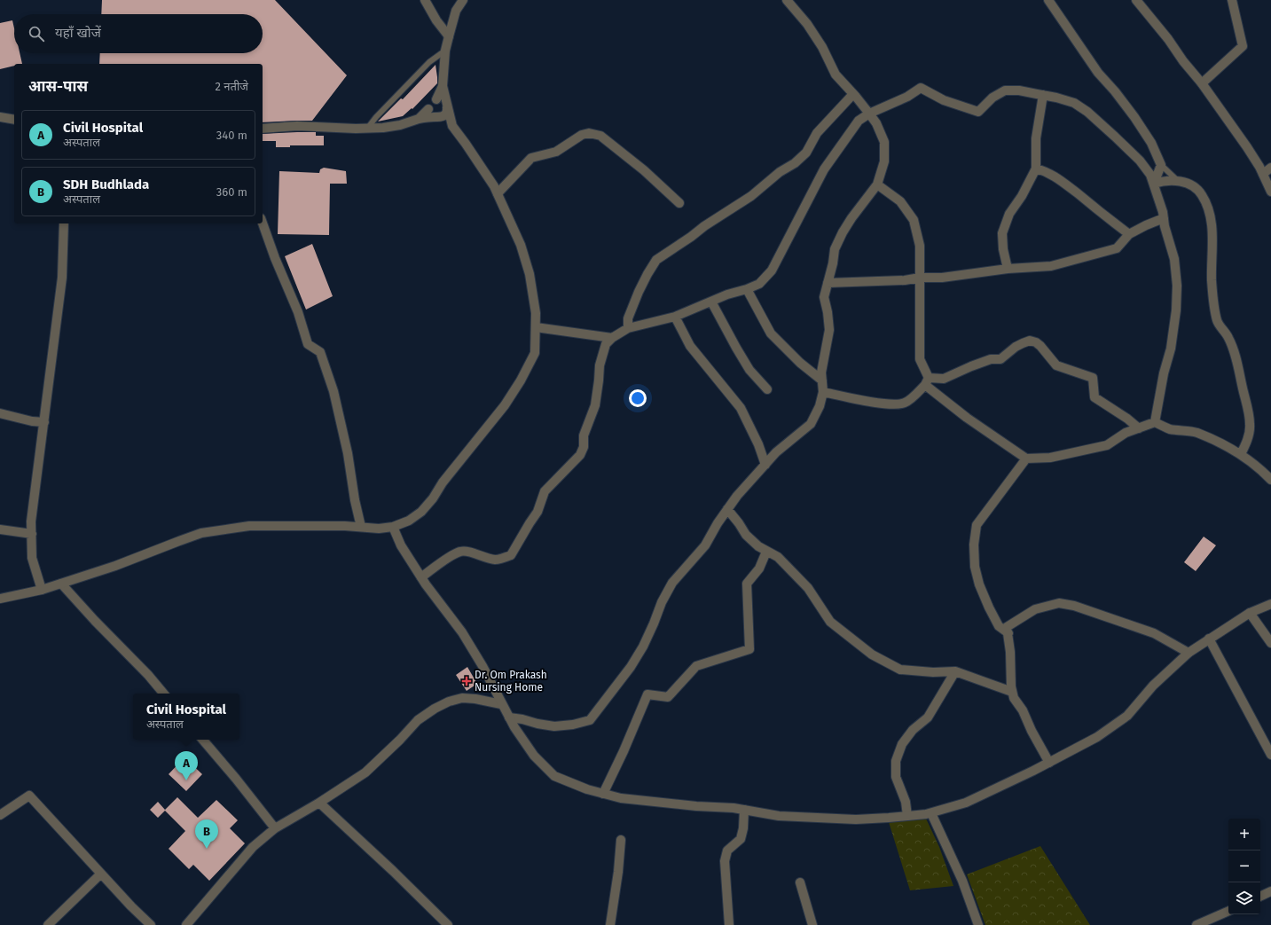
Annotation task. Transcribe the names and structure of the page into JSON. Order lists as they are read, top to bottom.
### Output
{
  "places": {
    "health": ["Dr. Om Prakash Nursing Home"]
  },
  "page": {
    "search": "यहाँ खोजें",
    "heading": ["आस-पास", "2 नतीजे"],
    "list": [
      {
        "mark": "A",
        "name": "Civil Hospital",
        "note": "अस्पताल",
        "value": "340 m"
      },
      {
        "mark": "B",
        "name": "SDH Budhlada",
        "note": "अस्पताल",
        "value": "360 m"
      }
    ],
    "popup": ["Civil Hospital", "अस्पताल"],
    "pins": ["A", "B"],
    "map_buttons": ["+", "−"]
  }
}
